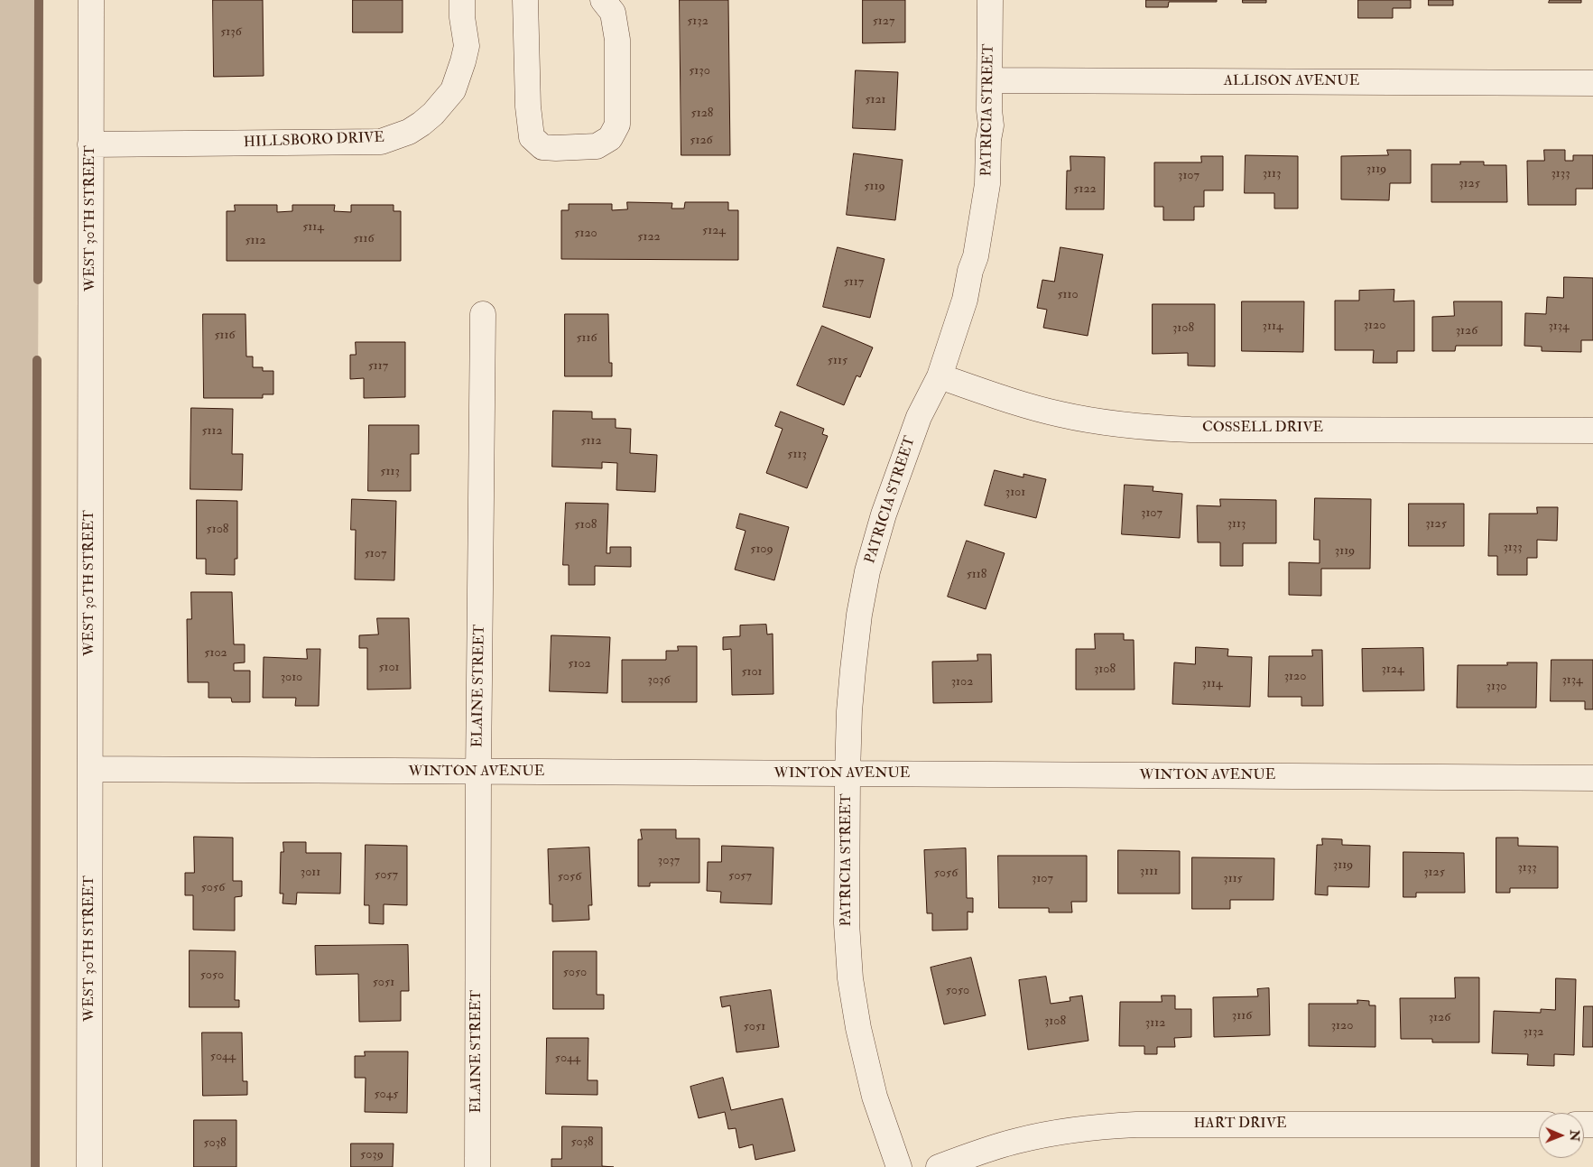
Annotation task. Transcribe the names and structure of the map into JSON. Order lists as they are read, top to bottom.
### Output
{
  "streets": {
    "street": [
      "ALLISON AVENUE",
      "PATRICIA STREET",
      "HILLSBORO DRIVE",
      "WEST 30TH STREET",
      "COSSELL DRIVE",
      "ELAINE STREET",
      "WINTON AVENUE",
      "HART DRIVE"
    ]
  },
  "crossings": [
    ["ALLISON AVENUE", "PATRICIA STREET"],
    ["PATRICIA STREET", "COSSELL DRIVE"],
    ["PATRICIA STREET", "WINTON AVENUE"],
    ["HILLSBORO DRIVE", "WEST 30TH STREET"],
    ["WEST 30TH STREET", "WINTON AVENUE"],
    ["ELAINE STREET", "WINTON AVENUE"]
  ],
  "house_numbers": [
    "5132",
    "5127",
    "5136",
    "5130",
    "5121",
    "5128",
    "5126",
    "3119",
    "3113",
    "3133",
    "3107",
    "3125",
    "5119",
    "5122",
    "5114",
    "5124",
    "5120",
    "5122",
    "5116",
    "5112",
    "5117",
    "5110",
    "3120",
    "3114",
    "3134",
    "3108",
    "3126",
    "5116",
    "5116",
    "5115",
    "5117",
    "5112",
    "5112",
    "5113",
    "5113",
    "3101",
    "3107",
    "3113",
    "3125",
    "5108",
    "5108",
    "3133",
    "5109",
    "3119",
    "5107",
    "5118",
    "5102",
    "5102",
    "5101",
    "3108",
    "3124",
    "5101",
    "3120",
    "3010",
    "3036",
    "3134",
    "3102",
    "3114",
    "3130",
    "3037",
    "3119",
    "3133",
    "3111",
    "3011",
    "3125",
    "5056",
    "5057",
    "5057",
    "5056",
    "3107",
    "3115",
    "5056",
    "5050",
    "5050",
    "5051",
    "5050",
    "3116",
    "3126",
    "3108",
    "3112",
    "3120",
    "5051",
    "3132",
    "5044",
    "5044",
    "5045",
    "5038",
    "5038",
    "5039"
  ],
  "north": "right"
}
